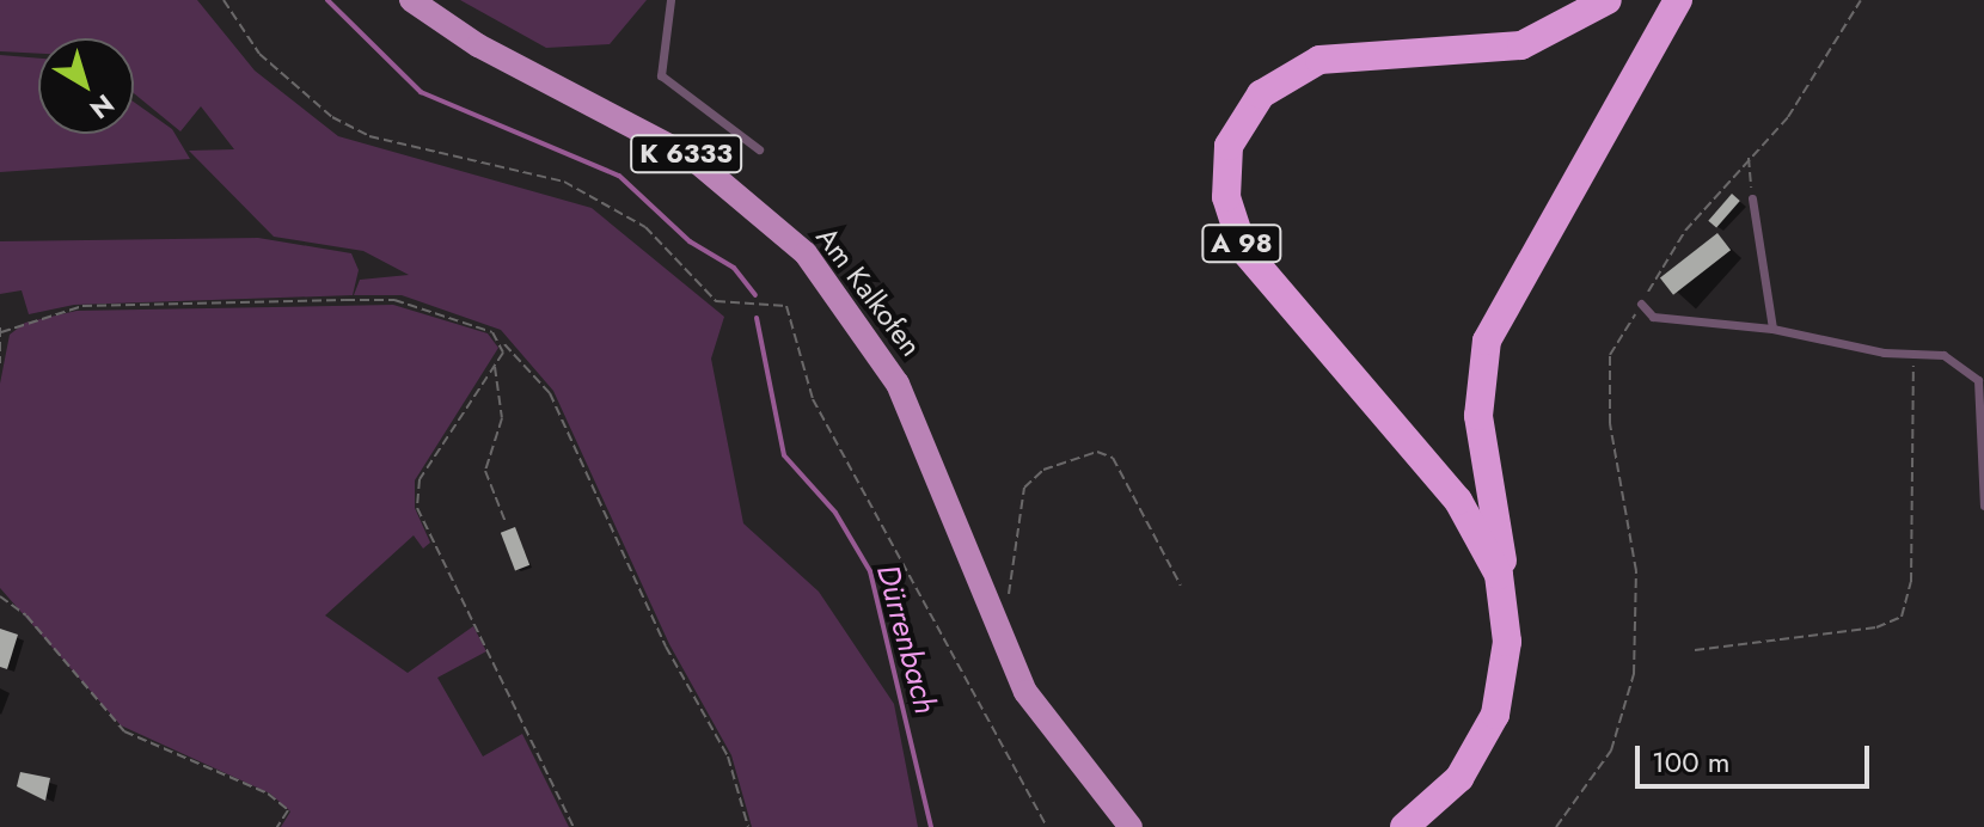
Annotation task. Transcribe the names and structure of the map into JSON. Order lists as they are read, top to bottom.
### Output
{
  "streets": {
    "highway": ["A 98"],
    "main road": ["K 6333", "Am Kalkofen"]
  },
  "water": ["Dürrenbach"],
  "scale_bar": "100 m",
  "north": "bottom right"
}
